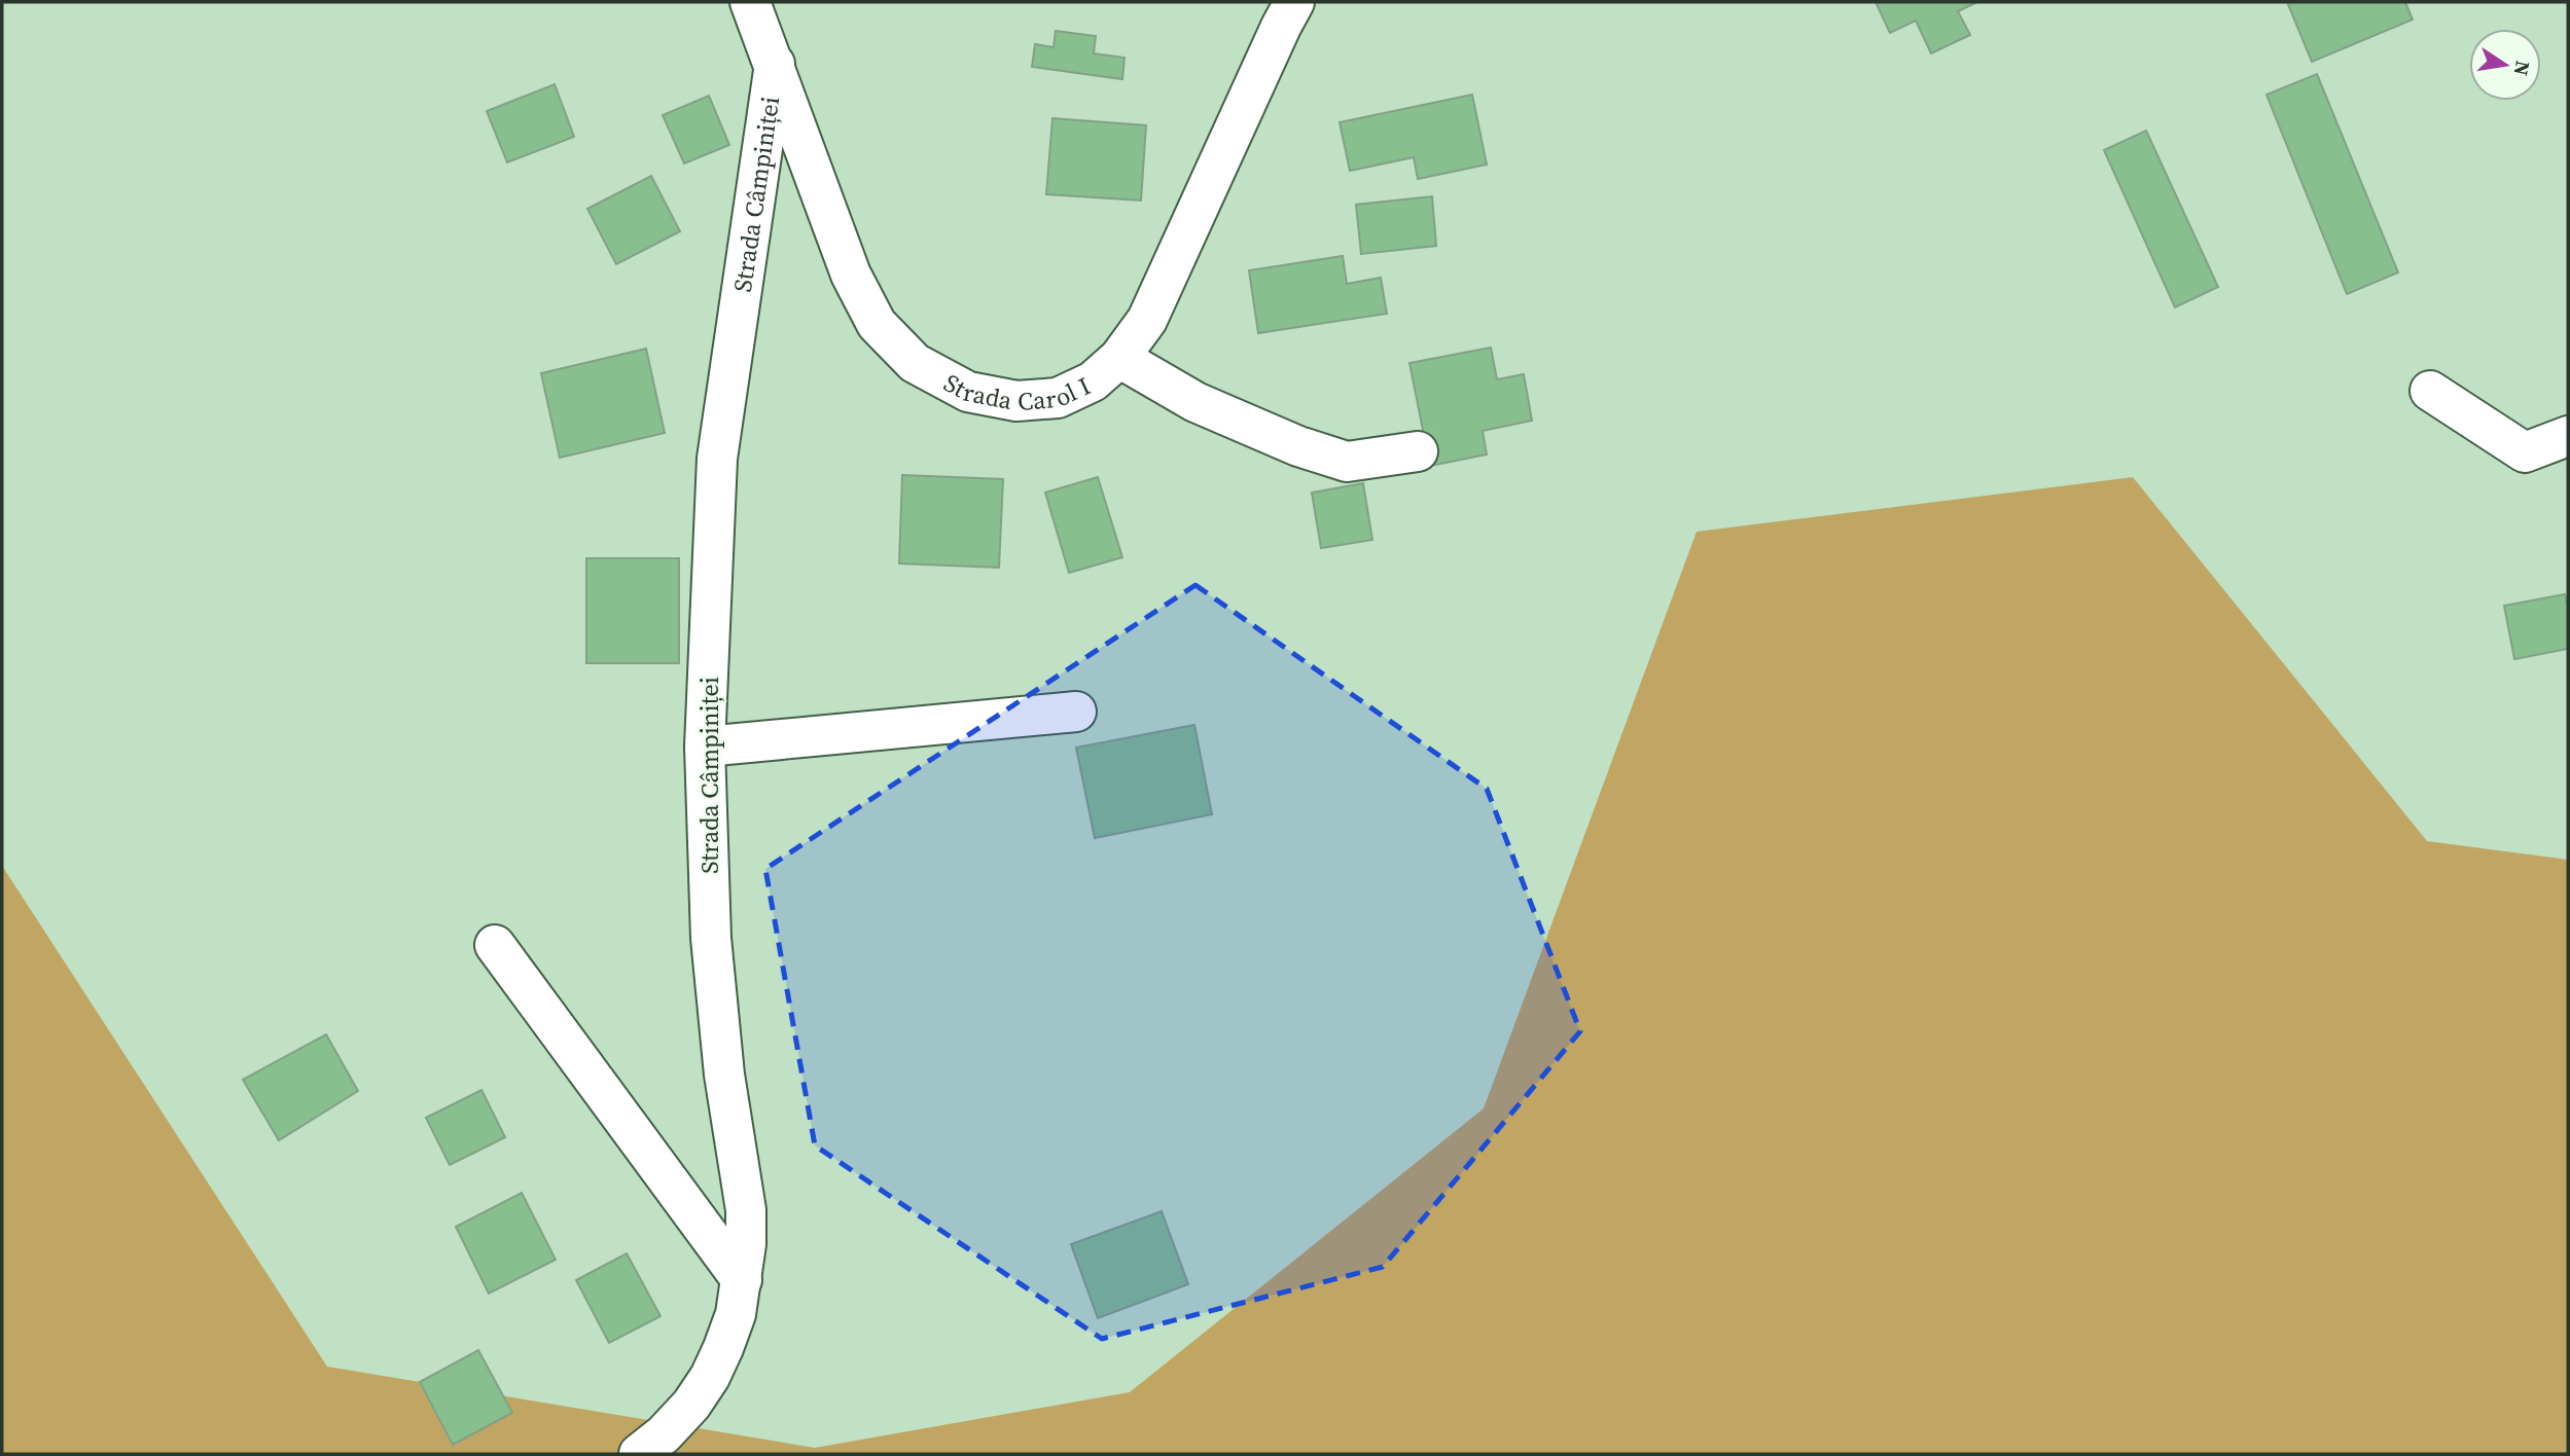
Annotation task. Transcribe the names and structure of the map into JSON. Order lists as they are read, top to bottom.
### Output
{
  "streets": {
    "street": ["Strada Câmpiniței", "Strada Carol I"]
  },
  "crossings": [
    ["Strada Câmpiniței", "Strada Carol I"]
  ],
  "north": "right"
}
